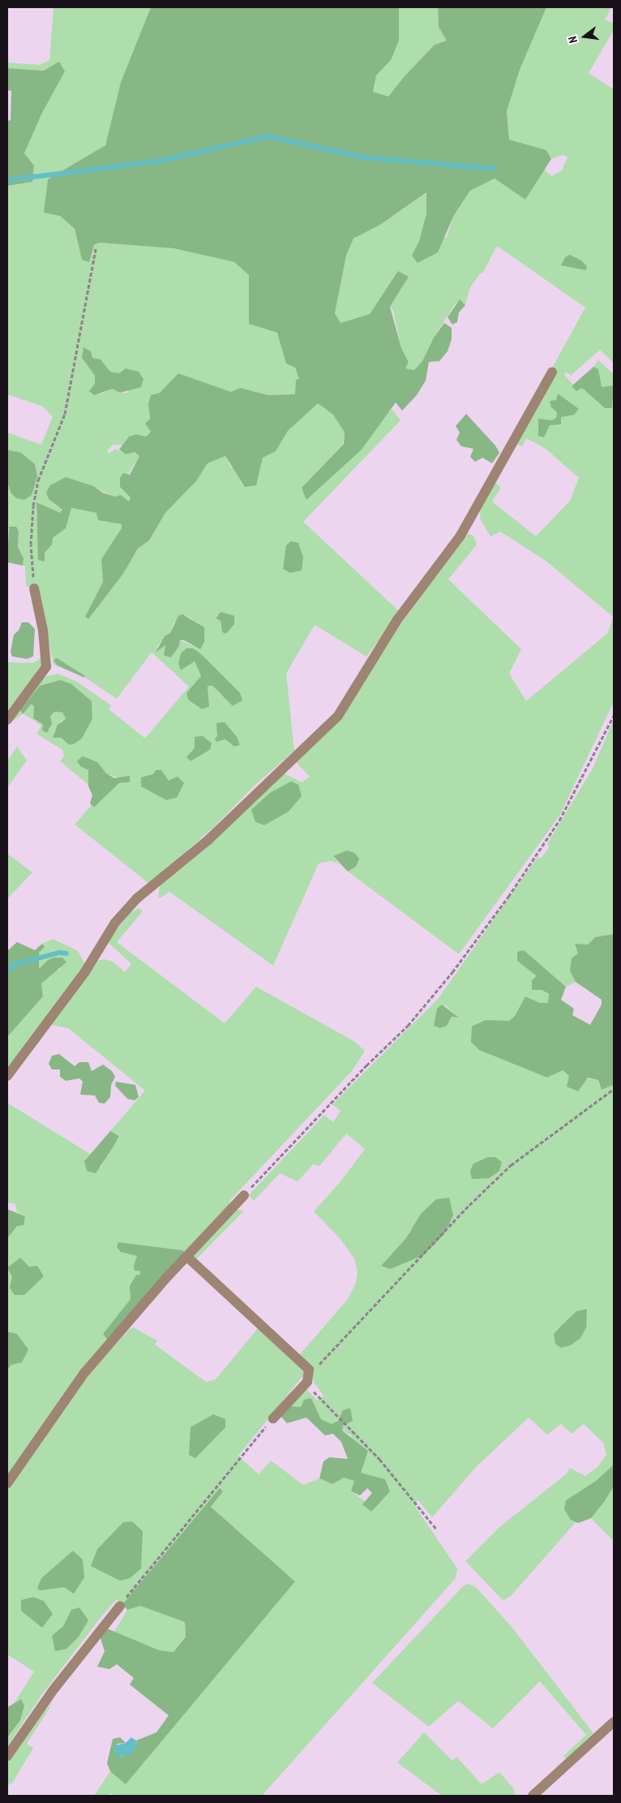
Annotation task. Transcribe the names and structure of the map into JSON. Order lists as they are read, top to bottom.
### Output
{
  "north": "left"
}
